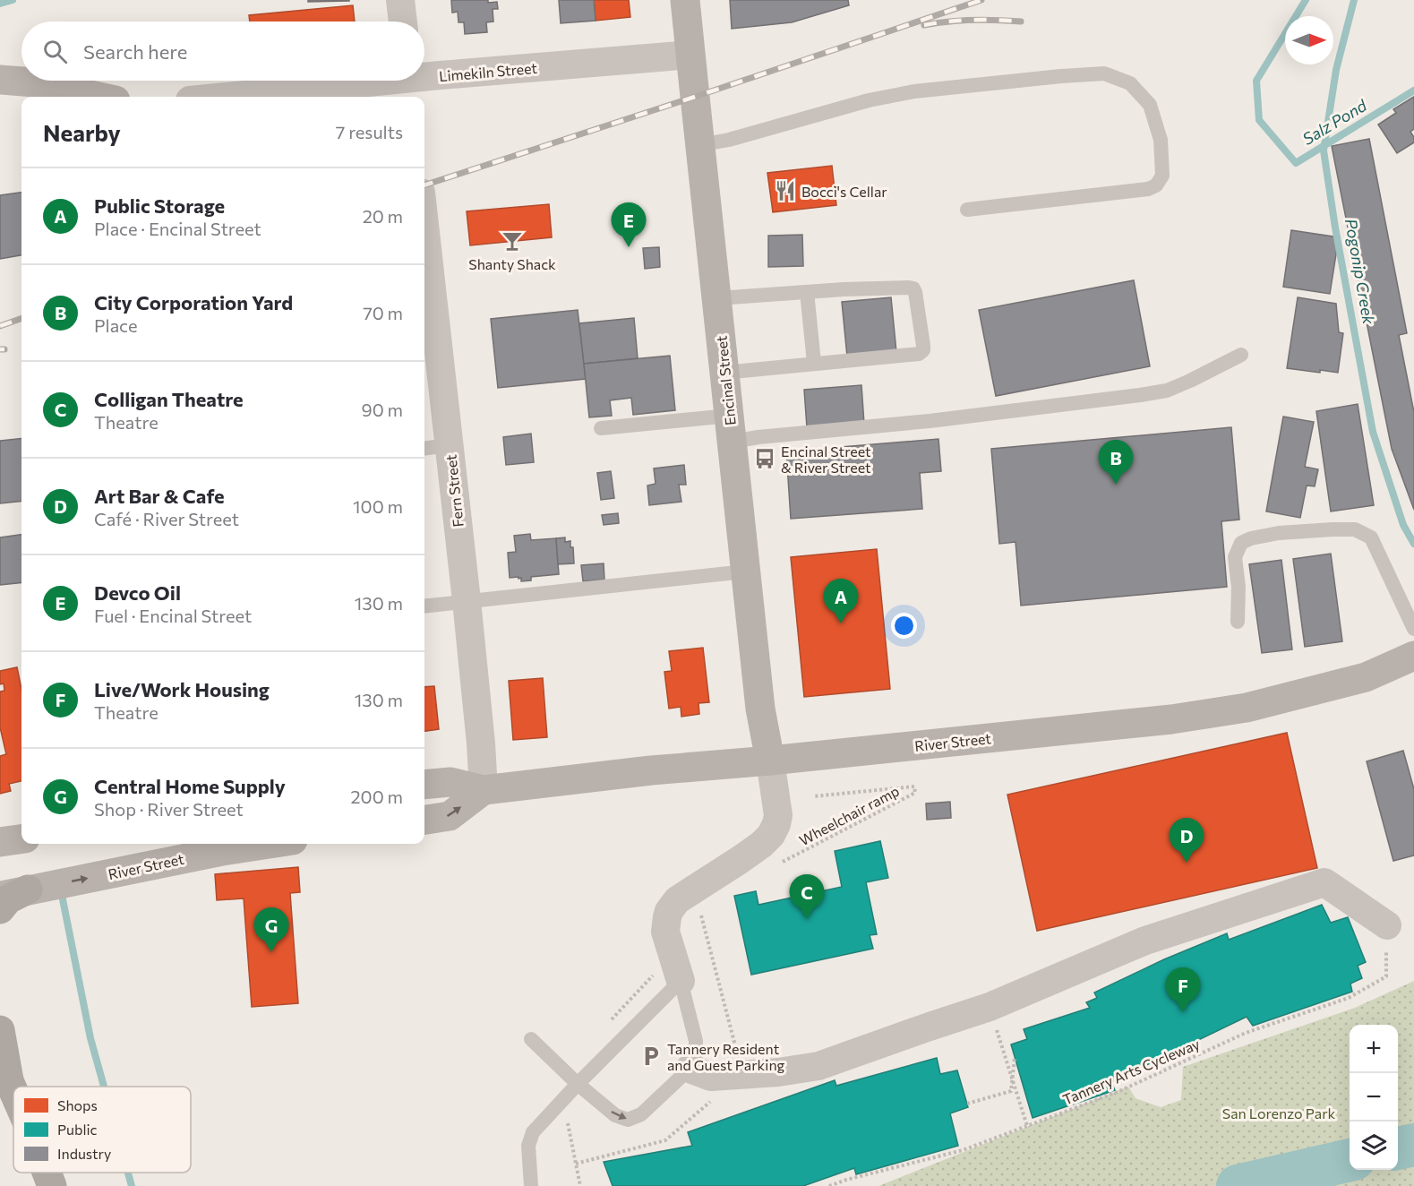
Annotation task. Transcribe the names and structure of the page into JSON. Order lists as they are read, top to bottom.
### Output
{
  "streets": {
    "main road": ["Encinal Street", "River Street"],
    "street": ["Limekiln Street", "Fern Street"],
    "path": ["Wheelchair ramp", "Tannery Arts Cycleway"]
  },
  "crossings": [
    ["Limekiln Street", "Encinal Street"],
    ["Encinal Street", "River Street"],
    ["Fern Street", "River Street"]
  ],
  "water": ["Salz Pond", "Pogonip Creek"],
  "parks": ["San Lorenzo Park"],
  "places": {
    "restaurant": ["Bocci's Cellar"],
    "bar": ["Shanty Shack"],
    "bus stop": ["Encinal Street & River Street"],
    "parking": ["Tannery Resident and Guest Parking"]
  },
  "legend": ["Shops", "Public", "Industry"],
  "north": "right",
  "page": {
    "search": "Search here",
    "heading": ["Nearby", "7 results"],
    "list": [
      {
        "mark": "A",
        "name": "Public Storage",
        "note": "Place · Encinal Street",
        "value": "20 m"
      },
      {
        "mark": "B",
        "name": "City Corporation Yard",
        "note": "Place",
        "value": "70 m"
      },
      {
        "mark": "C",
        "name": "Colligan Theatre",
        "note": "Theatre",
        "value": "90 m"
      },
      {
        "mark": "D",
        "name": "Art Bar & Cafe",
        "note": "Café · River Street",
        "value": "100 m"
      },
      {
        "mark": "E",
        "name": "Devco Oil",
        "note": "Fuel · Encinal Street",
        "value": "130 m"
      },
      {
        "mark": "F",
        "name": "Live/Work Housing",
        "note": "Theatre",
        "value": "130 m"
      },
      {
        "mark": "G",
        "name": "Central Home Supply",
        "note": "Shop · River Street",
        "value": "200 m"
      }
    ],
    "pins": [
      "E",
      "B",
      "A",
      "D",
      "C",
      "G",
      "F"
    ],
    "map_buttons": ["+", "−"]
  }
}
